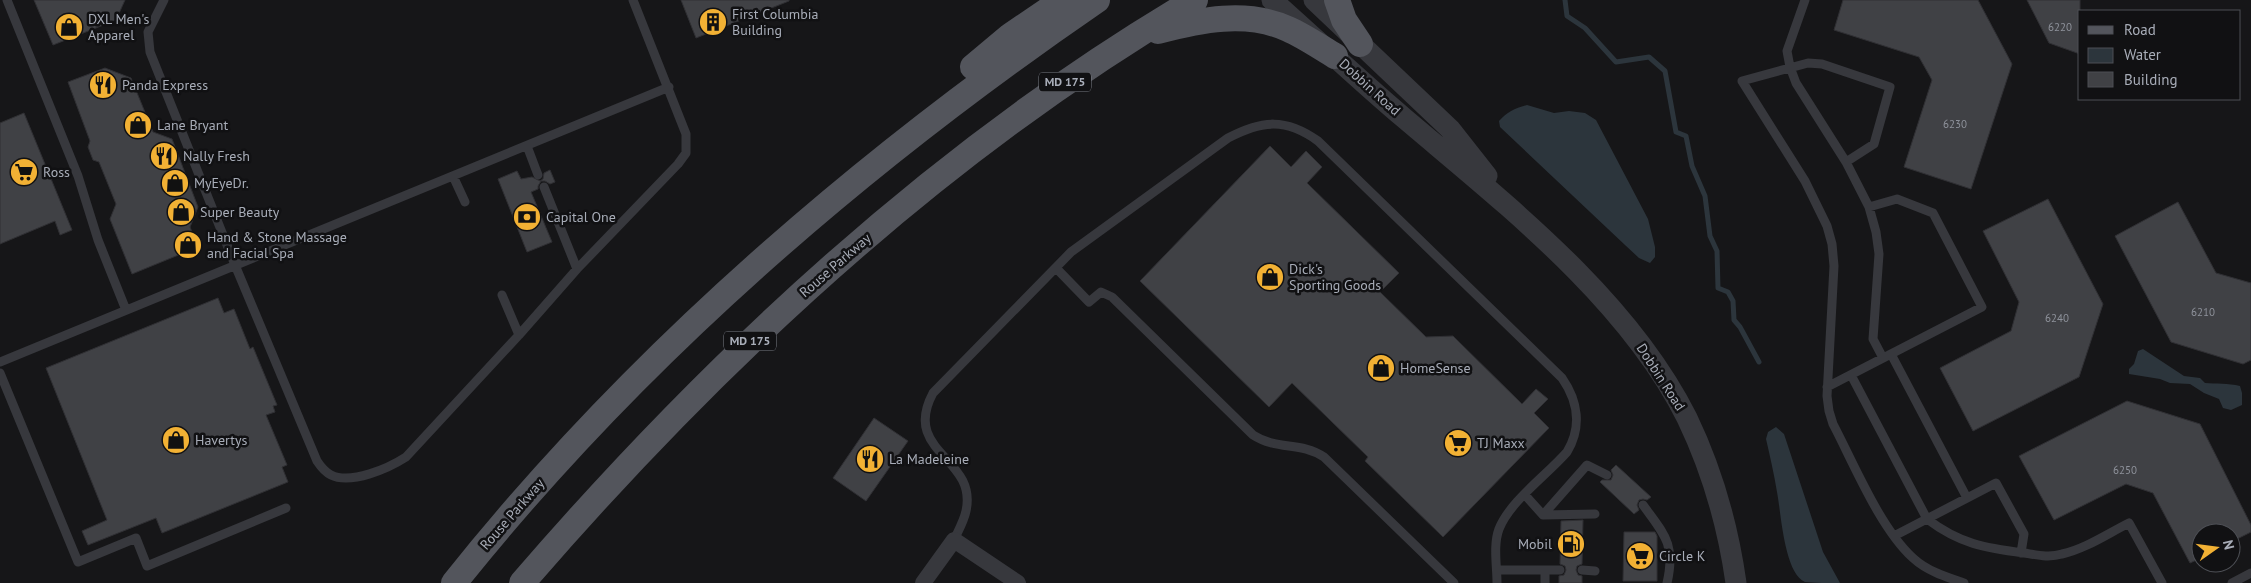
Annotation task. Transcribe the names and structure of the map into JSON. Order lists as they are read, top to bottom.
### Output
{
  "streets": {
    "main road": ["MD 175", "Rouse Parkway"],
    "street": ["Dobbin Road"]
  },
  "places": {
    "building": ["First Columbia Building"],
    "shop": [
      "DXL Men's Apparel",
      "Lane Bryant",
      "MyEyeDr.",
      "Super Beauty",
      "Hand & Stone Massage and Facial Spa",
      "Dick's Sporting Goods",
      "HomeSense",
      "Havertys"
    ],
    "restaurant": ["Panda Express", "Nally Fresh", "La Madeleine"],
    "supermarket": ["Ross", "TJ Maxx", "Circle K"],
    "bank": ["Capital One"],
    "fuel station": ["Mobil"]
  },
  "house_numbers": [
    "6220",
    "6230",
    "6210",
    "6240",
    "6250"
  ],
  "legend": ["Road", "Water", "Building"],
  "north": "right"
}
